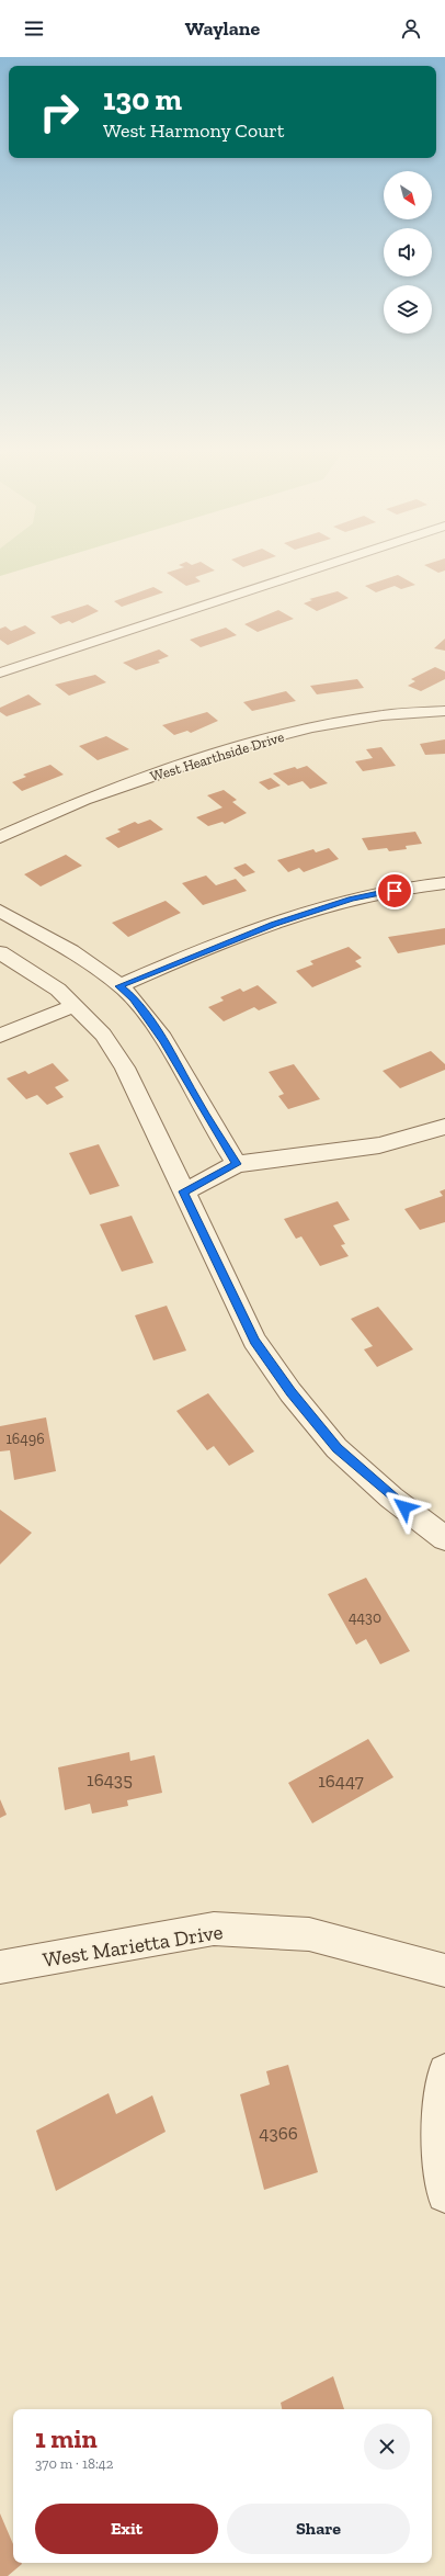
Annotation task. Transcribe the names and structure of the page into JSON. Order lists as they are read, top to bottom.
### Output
{
  "streets": {
    "street": ["West Hearthside Drive", "West Marietta Drive"]
  },
  "house_numbers": [
    "16496",
    "4430",
    "16435",
    "16447",
    "4366"
  ],
  "north": "bottom right",
  "page": {
    "header": "Waylane",
    "turn": ["130 m", "West Harmony Court"],
    "heading": ["1 min", "370 m · 18:42"],
    "buttons": ["Exit", "Share"]
  }
}
